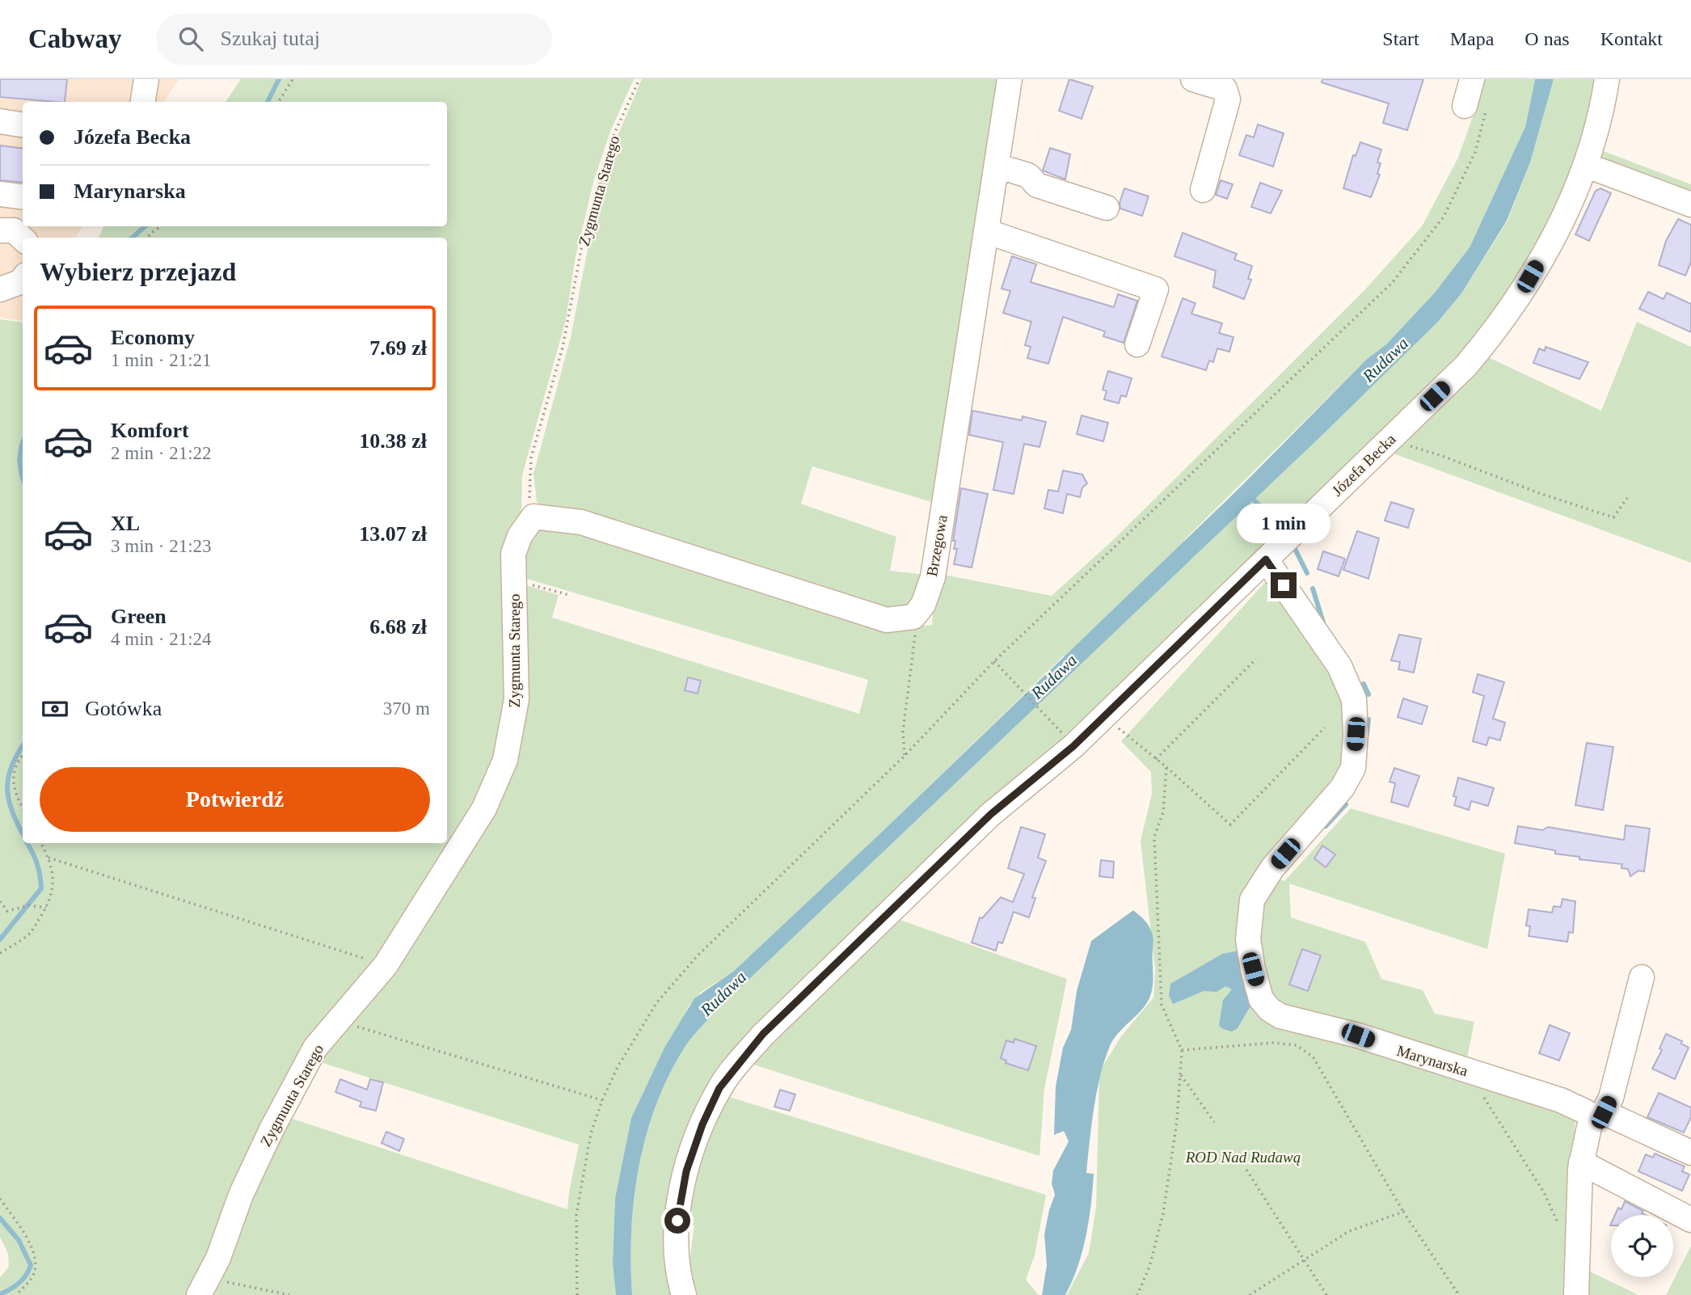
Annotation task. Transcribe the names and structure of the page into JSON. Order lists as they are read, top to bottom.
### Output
{
  "streets": {
    "street": [
      "Zygmunta Starego",
      "Józefa Becka",
      "Brzegowa",
      "Marynarska"
    ]
  },
  "crossings": [
    ["Józefa Becka", "Marynarska"]
  ],
  "water": ["Rudawa"],
  "parks": ["ROD Nad Rudawą"],
  "page": {
    "header": "Cabway",
    "search": "Szukaj tutaj",
    "nav": [
      "Start",
      "Mapa",
      "O nas",
      "Kontakt"
    ],
    "banner": ["Józefa Becka", "Marynarska"],
    "heading": "Wybierz przejazd",
    "list": [
      {
        "name": "Economy",
        "note": "1 min · 21:21",
        "value": "7.69 zł"
      },
      {
        "name": "Komfort",
        "note": "2 min · 21:22",
        "value": "10.38 zł"
      },
      {
        "name": "XL",
        "note": "3 min · 21:23",
        "value": "13.07 zł"
      },
      {
        "name": "Green",
        "note": "4 min · 21:24",
        "value": "6.68 zł"
      }
    ],
    "bubble": "1 min",
    "pay": ["Gotówka", "370 m"],
    "buttons": "Potwierdź"
  }
}
